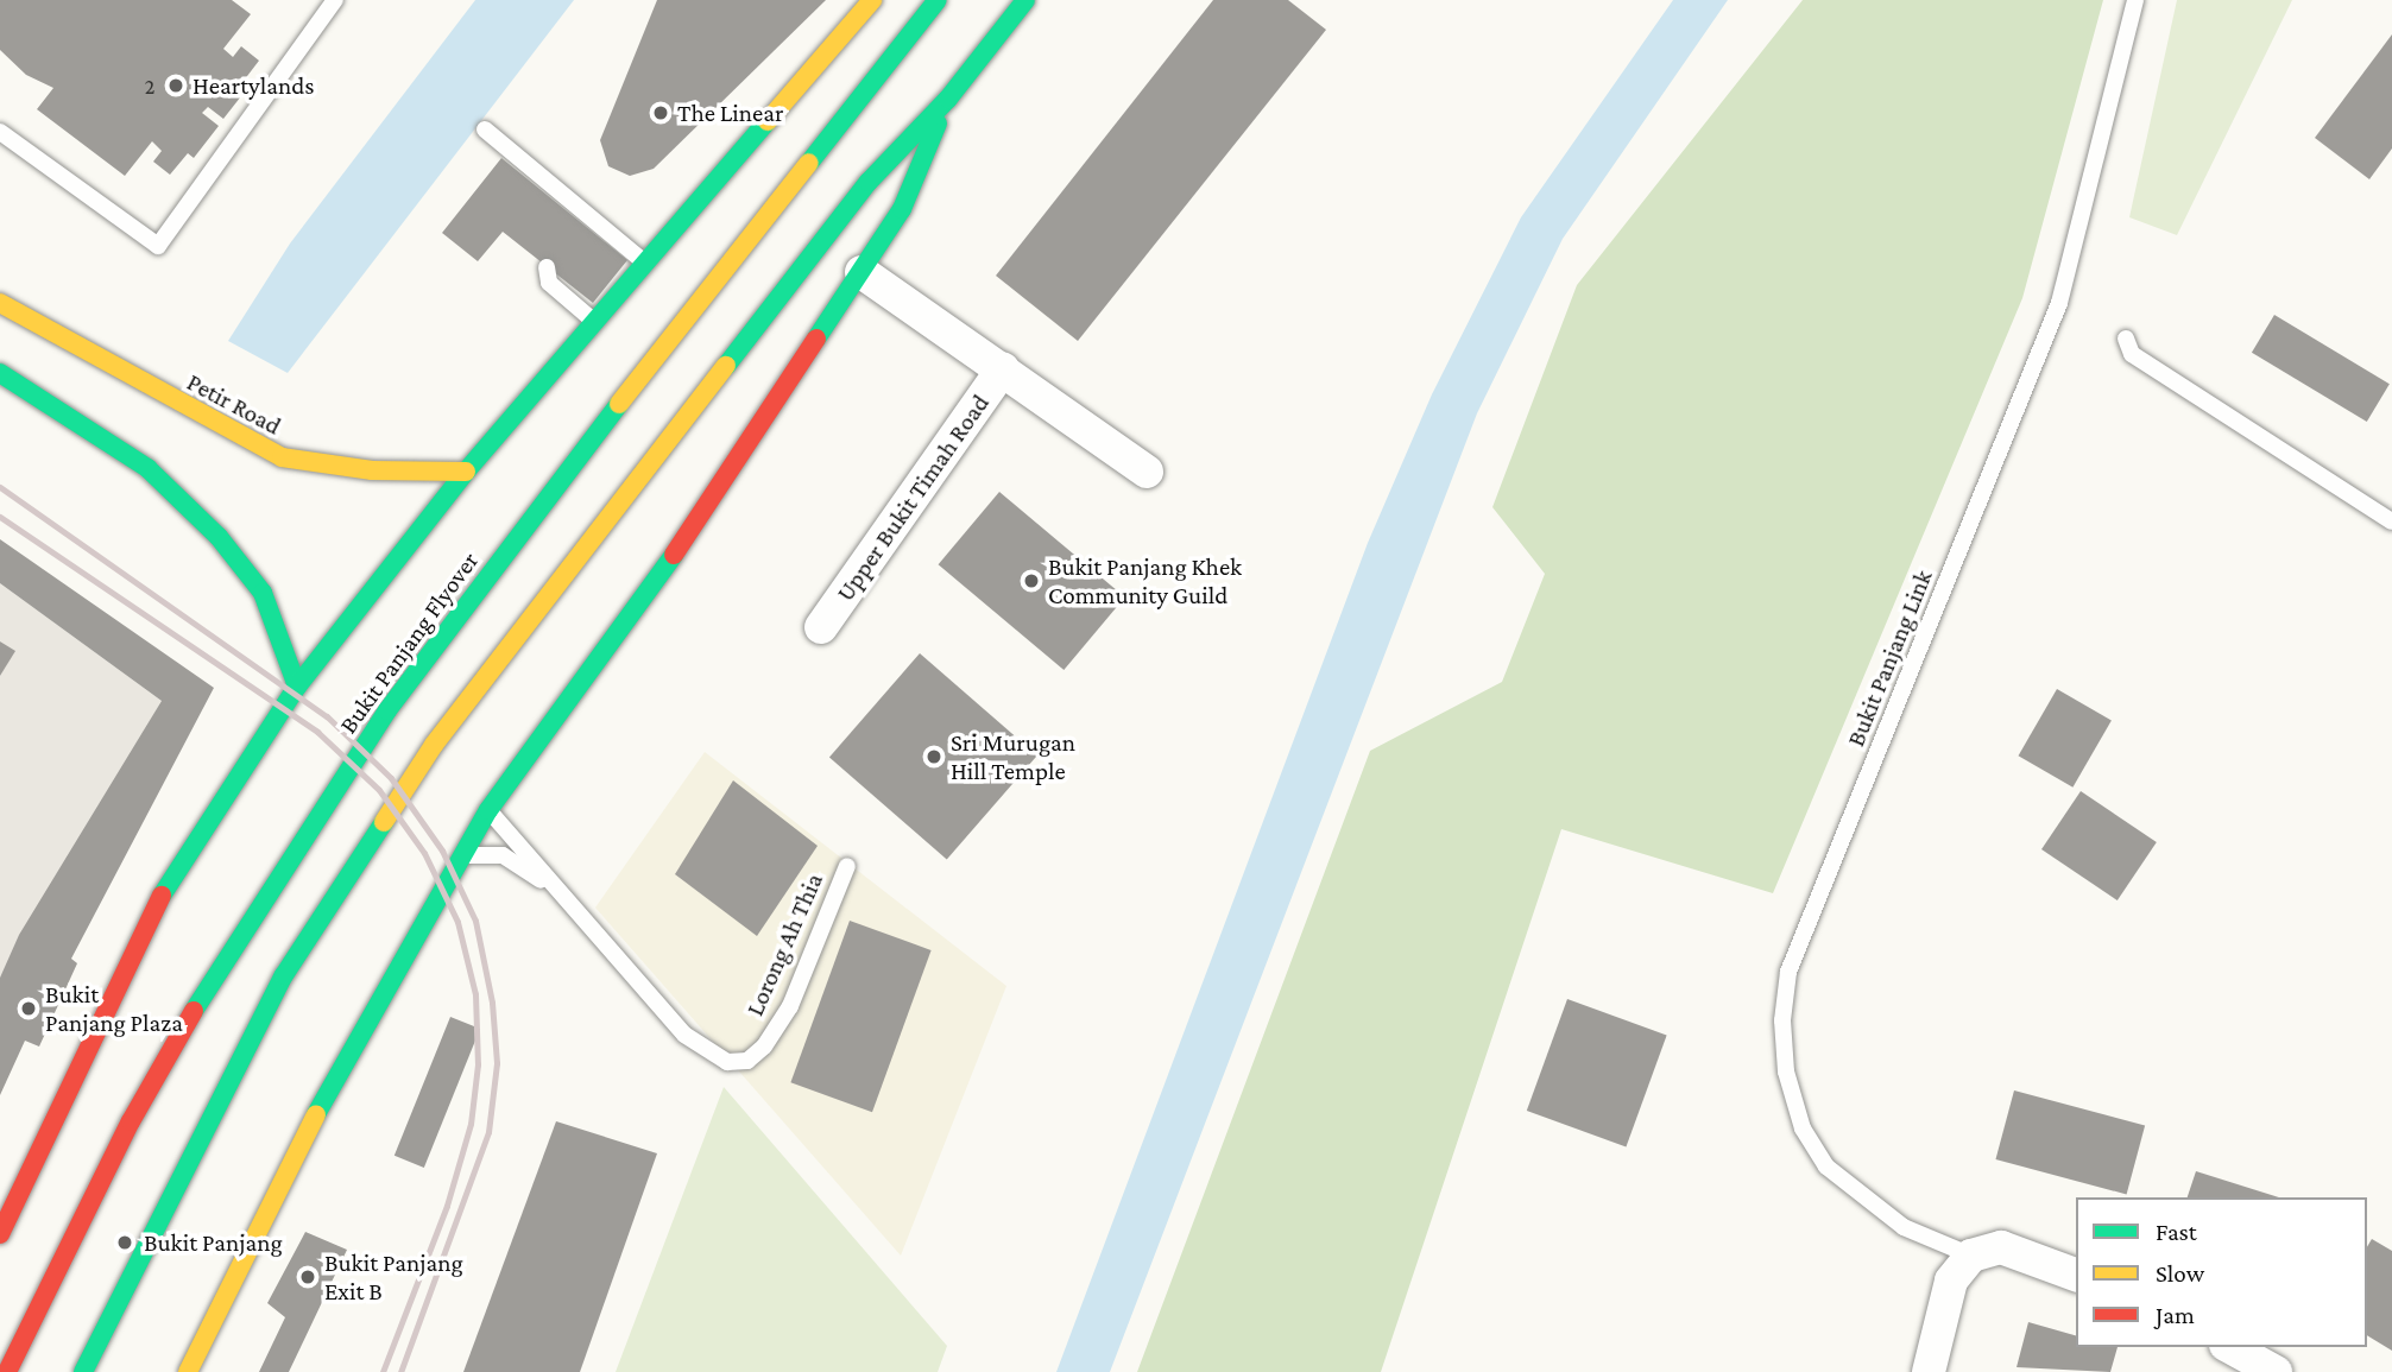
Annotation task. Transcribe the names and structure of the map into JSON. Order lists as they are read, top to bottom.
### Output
{
  "streets": {
    "main road": ["Petir Road", "Bukit Panjang Flyover"],
    "street": ["Upper Bukit Timah Road"],
    "lane": ["Bukit Panjang Link", "Lorong Ah Thia"]
  },
  "places": [
    "Heartylands",
    "The Linear",
    "Bukit Panjang Khek Community Guild",
    "Sri Murugan Hill Temple",
    "Bukit Panjang Plaza",
    "Bukit Panjang",
    "Bukit Panjang Exit B"
  ],
  "house_numbers": ["2"],
  "legend": ["Fast", "Slow", "Jam"]
}
